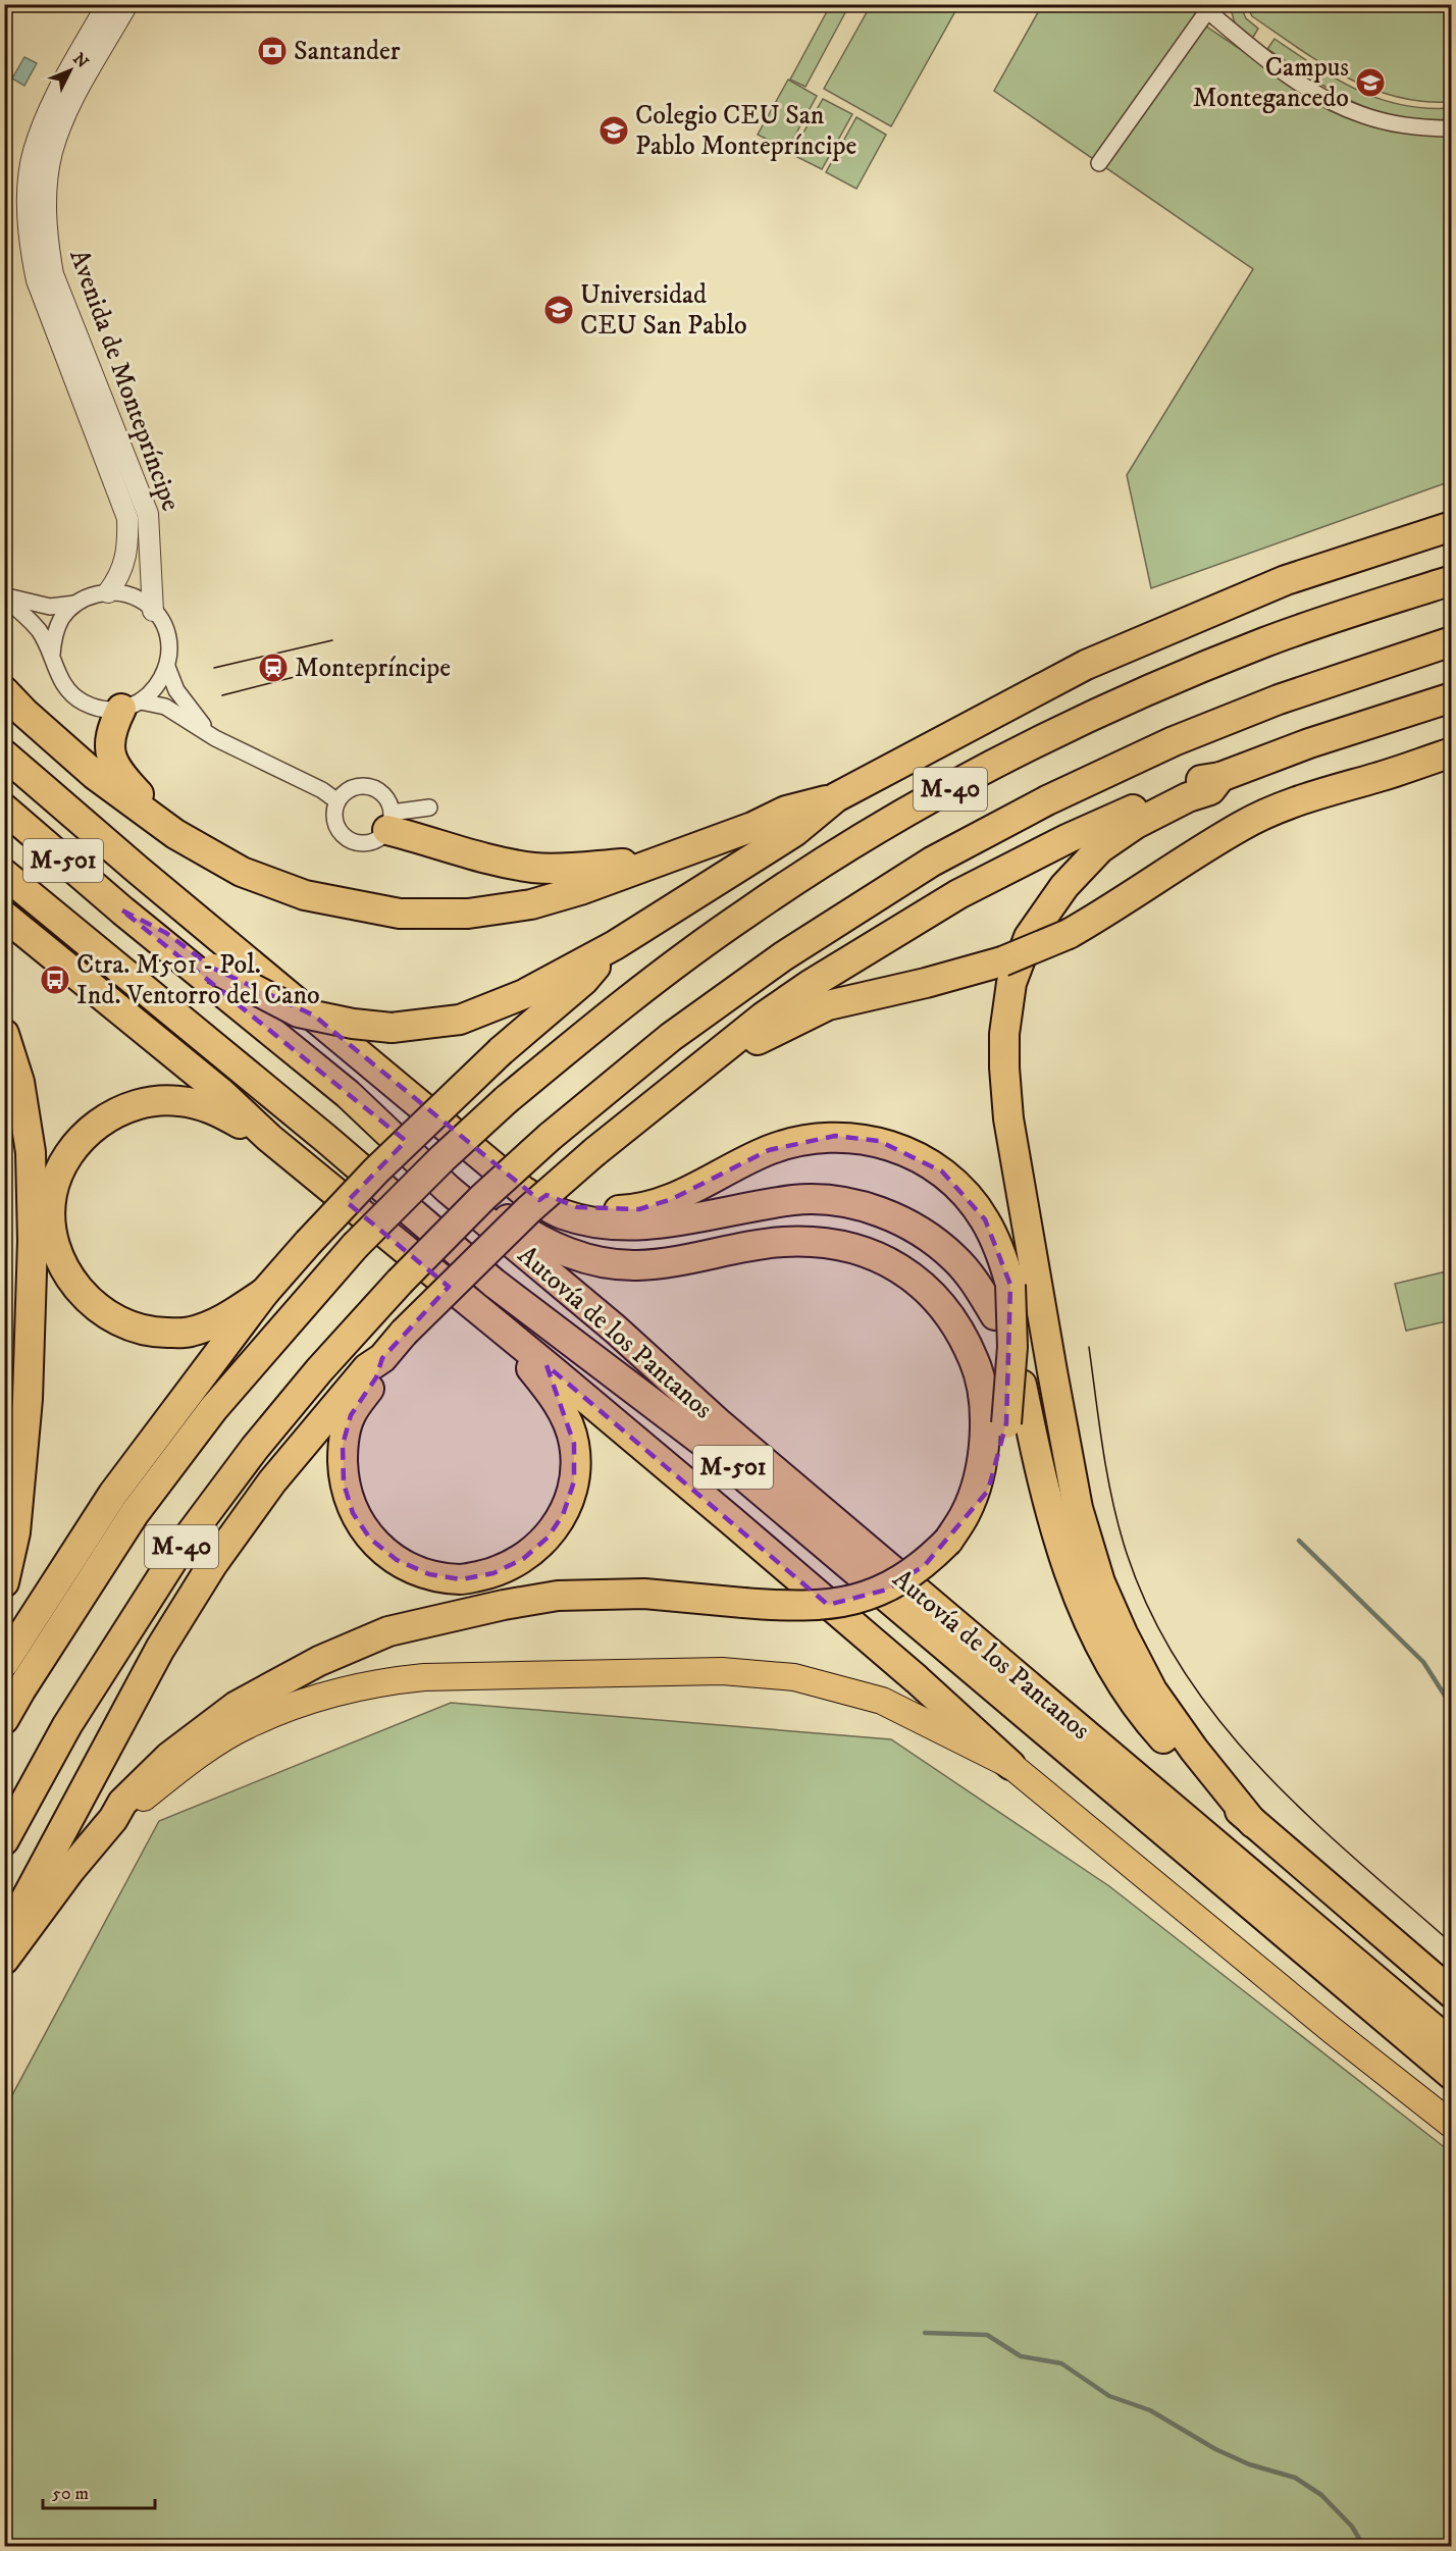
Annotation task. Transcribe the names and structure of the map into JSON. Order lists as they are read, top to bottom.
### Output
{
  "streets": {
    "highway": ["M-40", "M-501", "Autovía de los Pantanos"],
    "street": ["Avenida de Montepríncipe"]
  },
  "places": {
    "bank": ["Santander"],
    "school or university": ["Campus Montegancedo", "Colegio CEU San Pablo Montepríncipe", "Universidad CEU San Pablo"],
    "station": ["Montepríncipe"],
    "bus stop": ["Ctra. M501 - Pol. Ind. Ventorro del Cano"]
  },
  "scale_bar": "50 m",
  "north": "top right"
}
